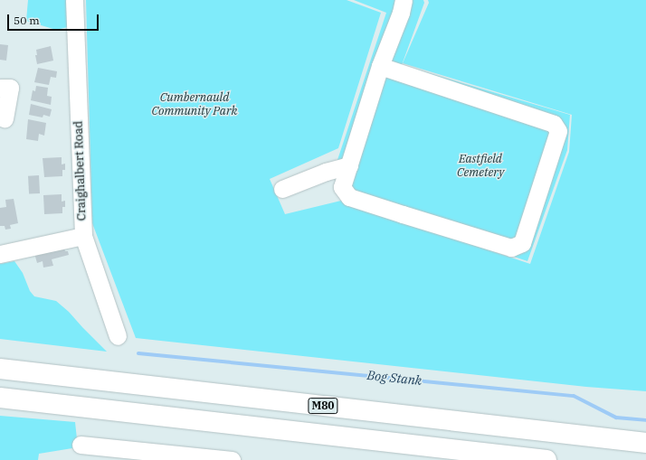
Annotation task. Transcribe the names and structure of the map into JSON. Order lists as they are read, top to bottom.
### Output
{
  "streets": {
    "highway": ["M80"],
    "street": ["Craighalbert Road"]
  },
  "water": ["Bog Stank"],
  "parks": ["Cumbernauld Community Park", "Eastfield Cemetery"],
  "scale_bar": "50 m"
}
